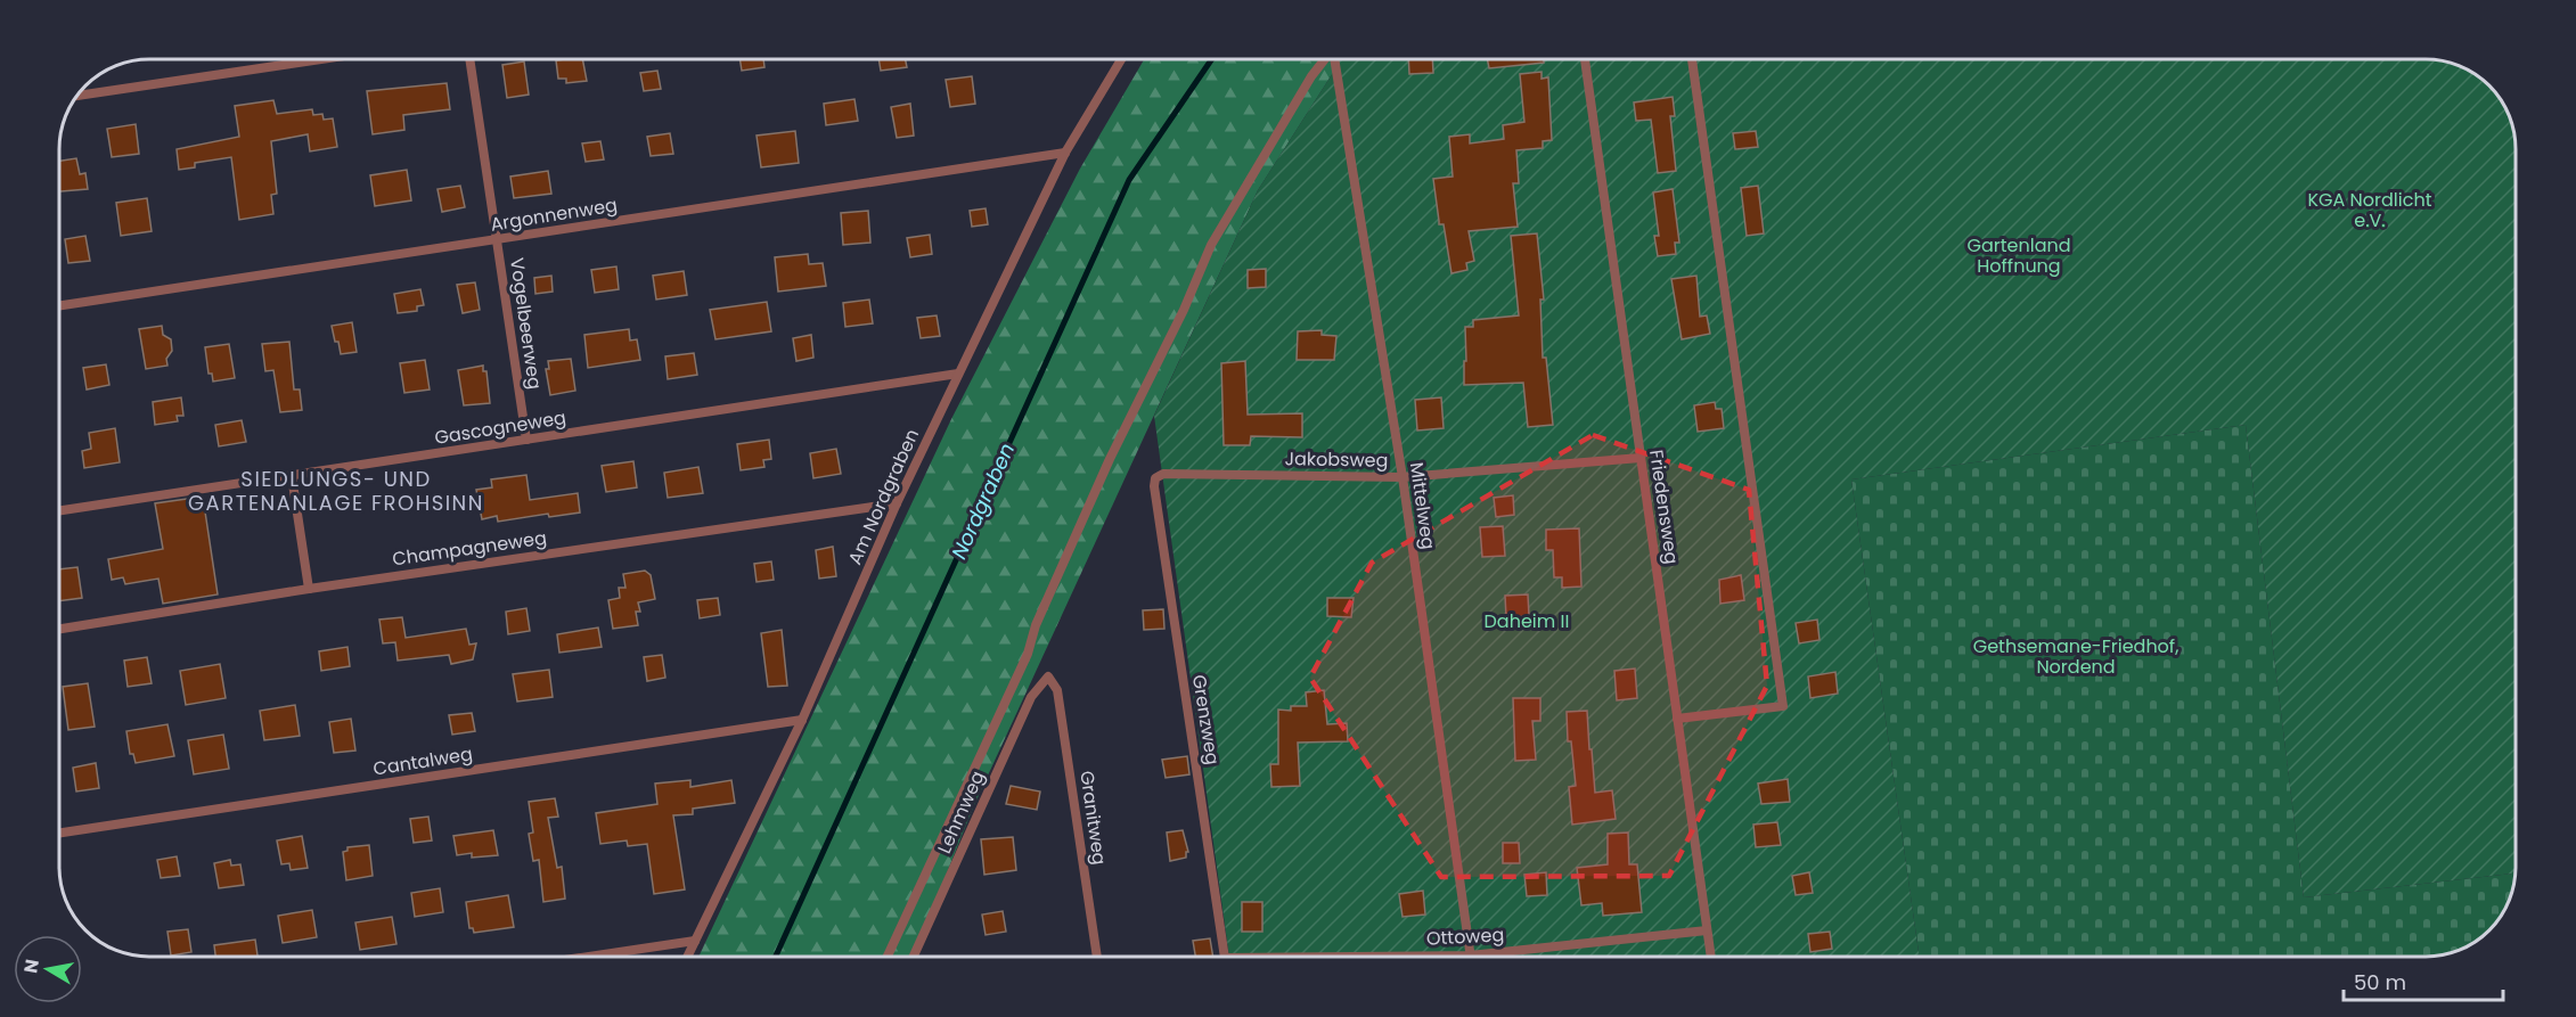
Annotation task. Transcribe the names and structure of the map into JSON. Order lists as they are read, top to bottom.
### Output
{
  "streets": {
    "lane": [
      "Argonnenweg",
      "Vogelbeerweg",
      "Gascogneweg",
      "Jakobsweg",
      "Am Nordgraben",
      "Mittelweg",
      "Friedensweg",
      "Champagneweg",
      "Grenzweg",
      "Cantalweg",
      "Lehmweg",
      "Granitweg",
      "Ottoweg"
    ]
  },
  "crossings": [
    ["Argonnenweg", "Vogelbeerweg"],
    ["Argonnenweg", "Am Nordgraben"],
    ["Vogelbeerweg", "Gascogneweg"],
    ["Gascogneweg", "Am Nordgraben"],
    ["Jakobsweg", "Mittelweg"],
    ["Jakobsweg", "Friedensweg"],
    ["Jakobsweg", "Grenzweg"],
    ["Am Nordgraben", "Champagneweg"],
    ["Am Nordgraben", "Cantalweg"],
    ["Mittelweg", "Ottoweg"],
    ["Friedensweg", "Ottoweg"],
    ["Lehmweg", "Granitweg"]
  ],
  "districts": ["SIEDLUNGS- UND GARTENANLAGE FROHSINN"],
  "water": ["Nordgraben"],
  "parks": [
    "KGA Nordlicht e.V.",
    "Gartenland Hoffnung",
    "Daheim II",
    "Gethsemane-Friedhof, Nordend"
  ],
  "scale_bar": "50 m",
  "north": "left"
}
